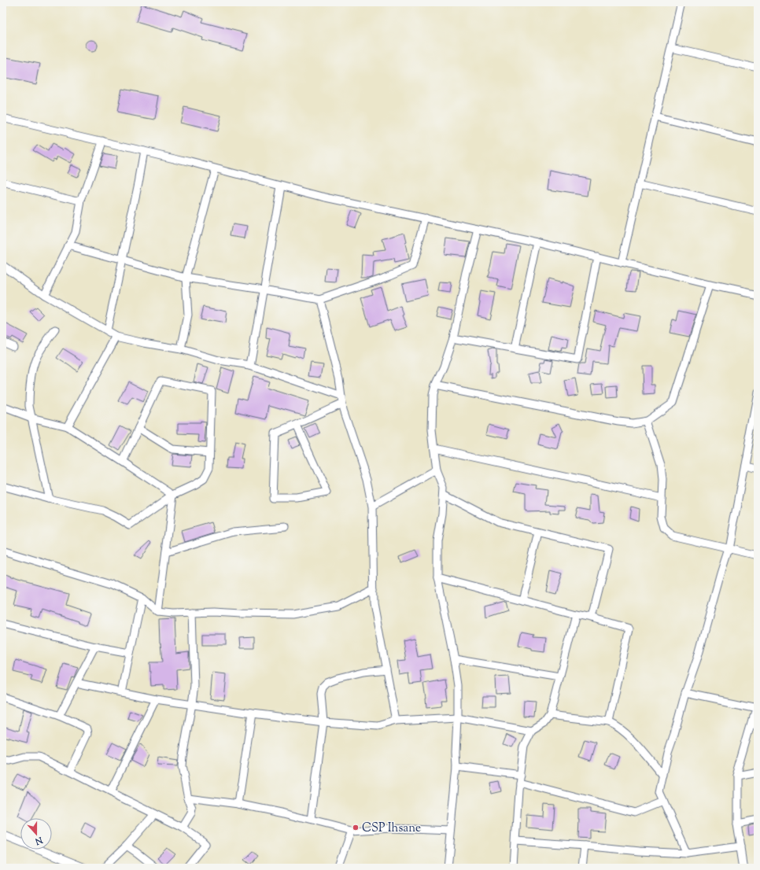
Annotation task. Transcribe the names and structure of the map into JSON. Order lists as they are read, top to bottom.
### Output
{
  "places": ["CSP Ihsane"],
  "north": "bottom"
}
